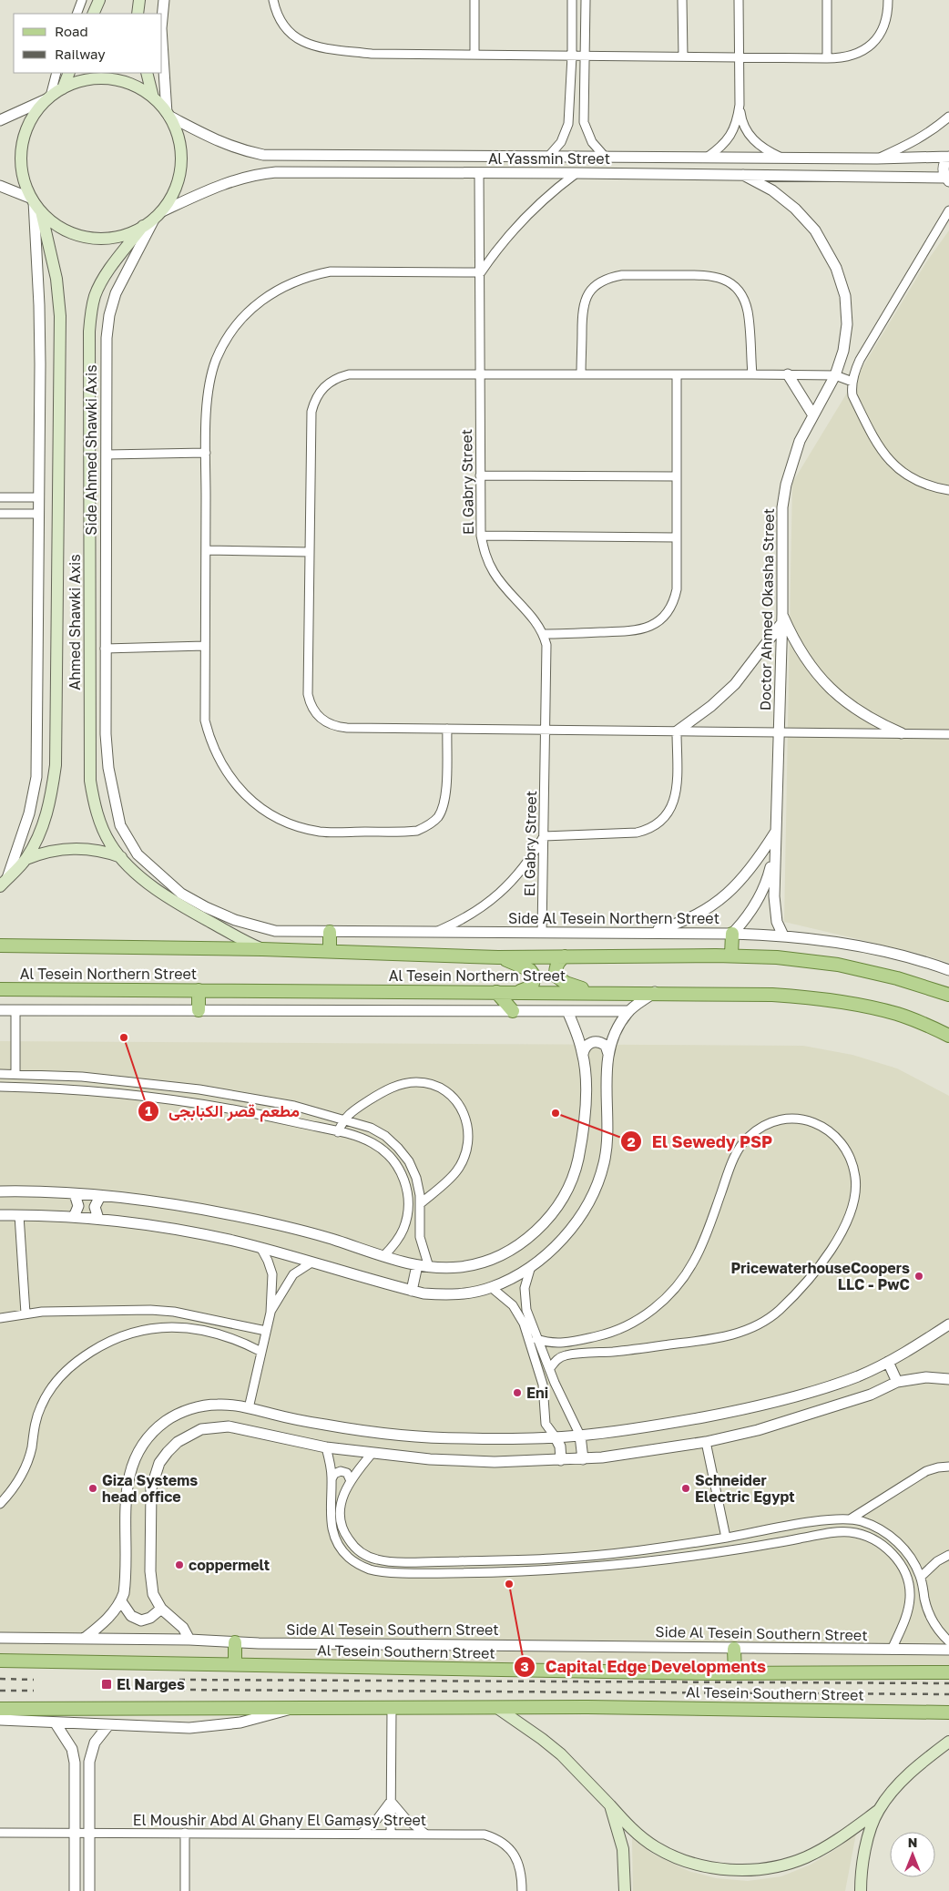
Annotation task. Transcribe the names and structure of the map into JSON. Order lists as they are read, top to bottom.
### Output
{
  "streets": {
    "main road": ["Ahmed Shawki Axis", "Al Tesein Northern Street", "Al Tesein Southern Street"],
    "street": [
      "Al Yassmin Street",
      "Side Ahmed Shawki Axis",
      "El Gabry Street",
      "Doctor Ahmed Okasha Street",
      "Side Al Tesein Northern Street",
      "Side Al Tesein Southern Street",
      "El Moushir Abd Al Ghany El Gamasy Street"
    ]
  },
  "crossings": [
    ["Al Yassmin Street", "Side Ahmed Shawki Axis"],
    ["Al Yassmin Street", "El Gabry Street"],
    ["Al Yassmin Street", "Doctor Ahmed Okasha Street"],
    ["Al Yassmin Street", "Ahmed Shawki Axis"],
    ["Side Ahmed Shawki Axis", "Ahmed Shawki Axis"],
    ["Side Ahmed Shawki Axis", "Side Al Tesein Northern Street"],
    ["El Gabry Street", "Side Al Tesein Northern Street"],
    ["Doctor Ahmed Okasha Street", "Side Al Tesein Northern Street"],
    ["Ahmed Shawki Axis", "Al Tesein Northern Street"]
  ],
  "places": {
    "other": [
      "مطعم قصر الكبابجى",
      "El Sewedy PSP",
      "PricewaterhouseCoopers LLC - PwC",
      "Eni",
      "Giza Systems head office",
      "Schneider Electric Egypt",
      "coppermelt",
      "Capital Edge Developments"
    ],
    "transit": ["El Narges"]
  },
  "legend": ["Road", "Railway"],
  "north": "top"
}
